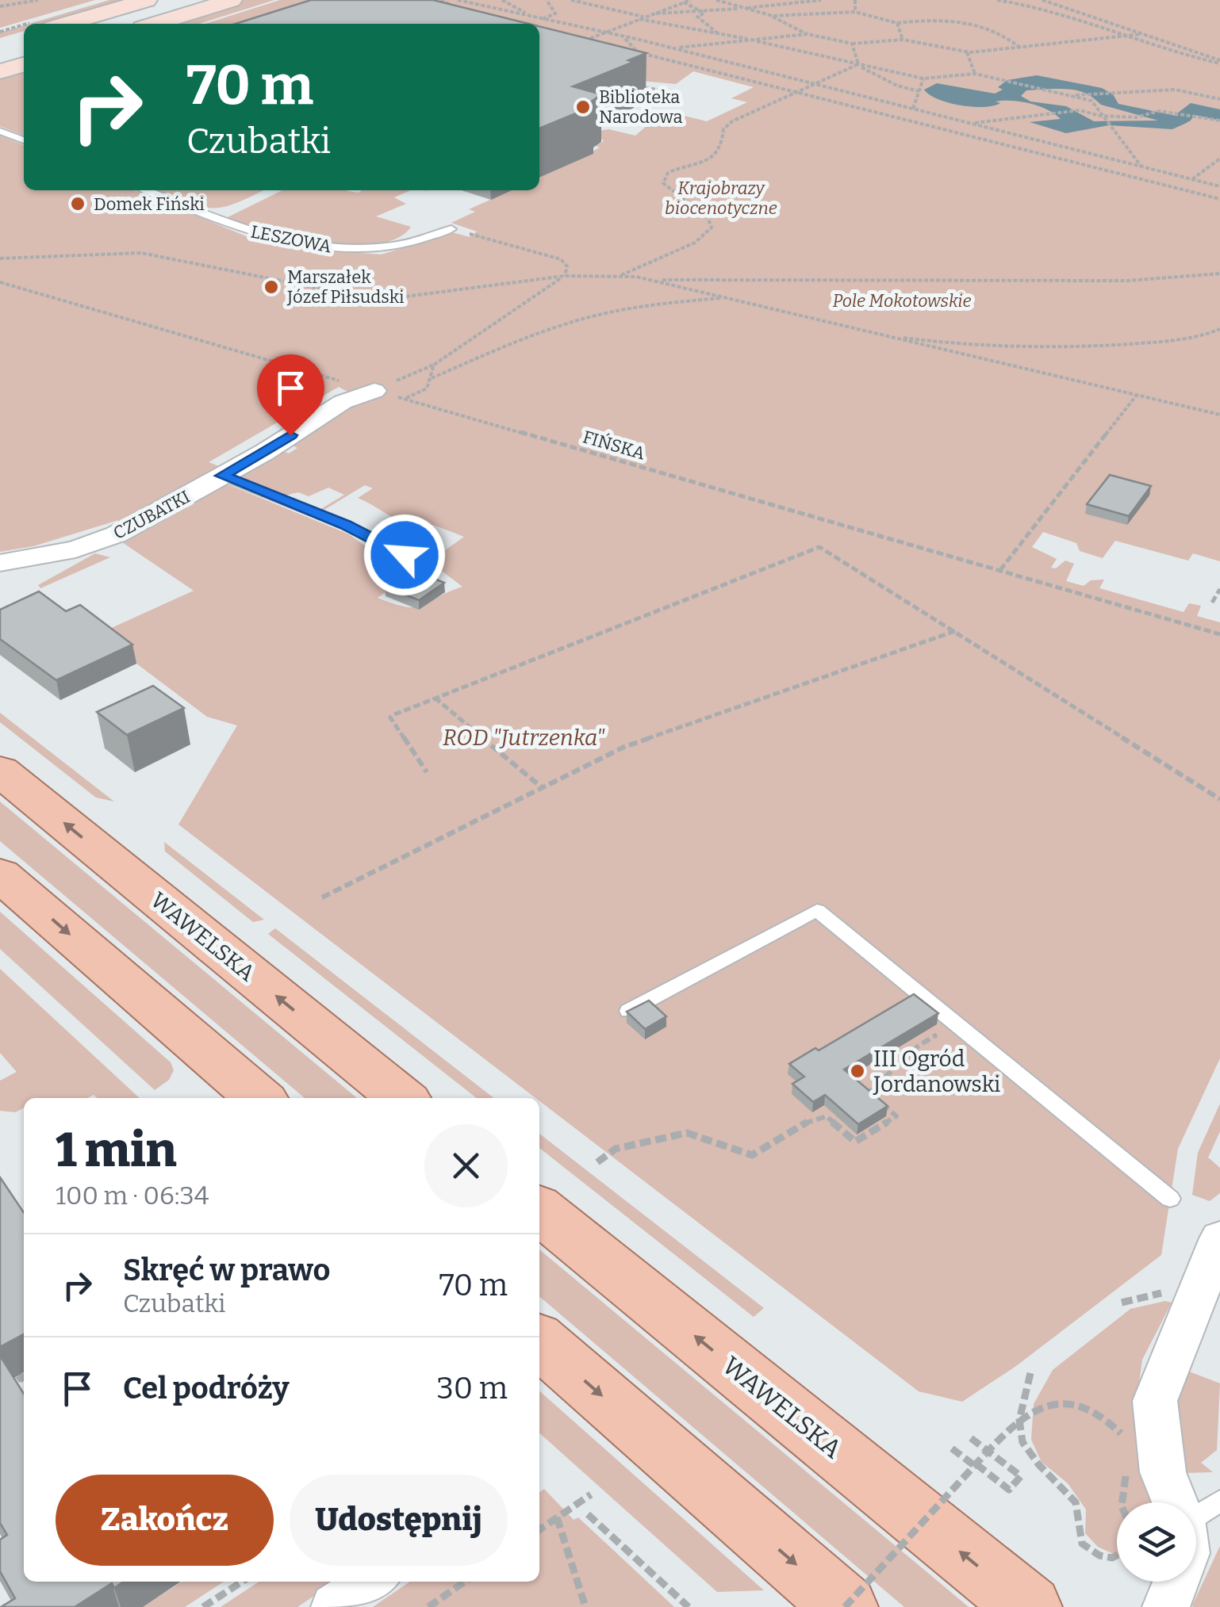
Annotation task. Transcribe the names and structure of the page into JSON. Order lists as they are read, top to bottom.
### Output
{
  "streets": {
    "main road": ["WAWELSKA"],
    "street": ["CZUBATKI"],
    "lane": ["LESZOWA"],
    "path": ["FIŃSKA"]
  },
  "crossings": [
    ["FIŃSKA", "CZUBATKI"]
  ],
  "parks": ["Krajobrazy biocenotyczne", "Pole Mokotowskie", "ROD \"Jutrzenka\""],
  "places": [
    "Biblioteka Narodowa",
    "Domek Fiński",
    "Marszałek Józef Piłsudski",
    "III Ogród Jordanowski"
  ],
  "page": {
    "turn": ["70 m", "Czubatki"],
    "heading": ["1 min", "100 m · 06:34"],
    "list": [
      {
        "name": "Skręć w prawo",
        "note": "Czubatki",
        "value": "70 m"
      },
      {
        "name": "Cel podróży",
        "value": "30 m"
      }
    ],
    "buttons": ["Zakończ", "Udostępnij"]
  }
}
